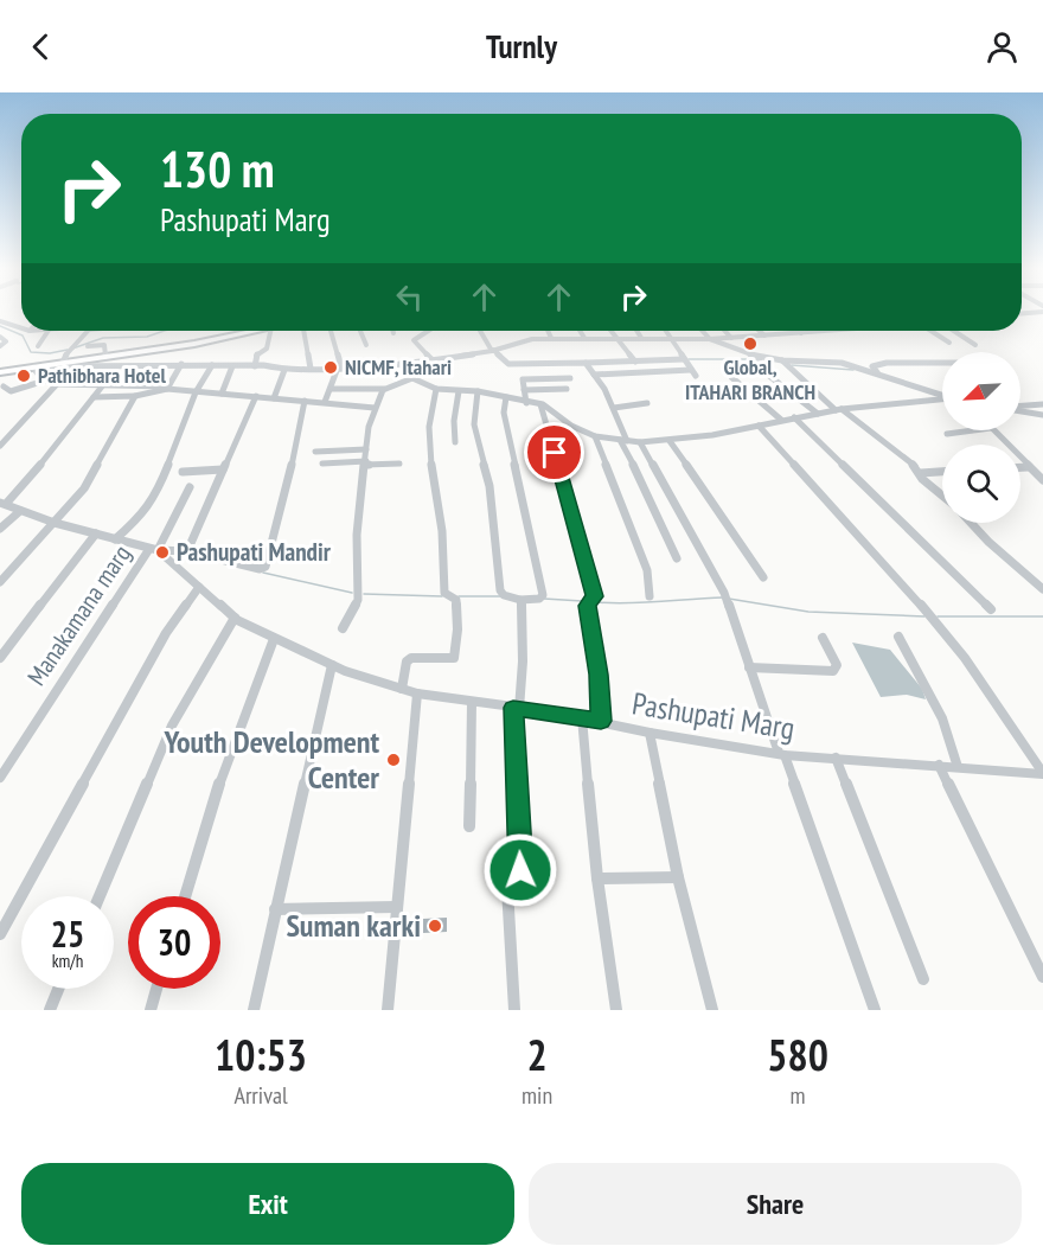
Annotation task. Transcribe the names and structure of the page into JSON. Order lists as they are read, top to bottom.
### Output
{
  "streets": {
    "street": ["Manakamana marg", "Pashupati Marg"]
  },
  "crossings": [
    ["Manakamana marg", "Pashupati Marg"]
  ],
  "places": [
    "Global, ITAHARI BRANCH",
    "NICMF, Itahari",
    "Pathibhara Hotel",
    "Pashupati Mandir",
    "Youth Development Center",
    "Suman karki"
  ],
  "north": "bottom left",
  "page": {
    "header": "Turnly",
    "turn": ["130 m", "Pashupati Marg"],
    "speed": "25 km/h",
    "limit": "30",
    "eta": [
      "10:53",
      "Arrival",
      "2",
      "min",
      "580",
      "m"
    ],
    "buttons": ["Exit", "Share"]
  }
}
